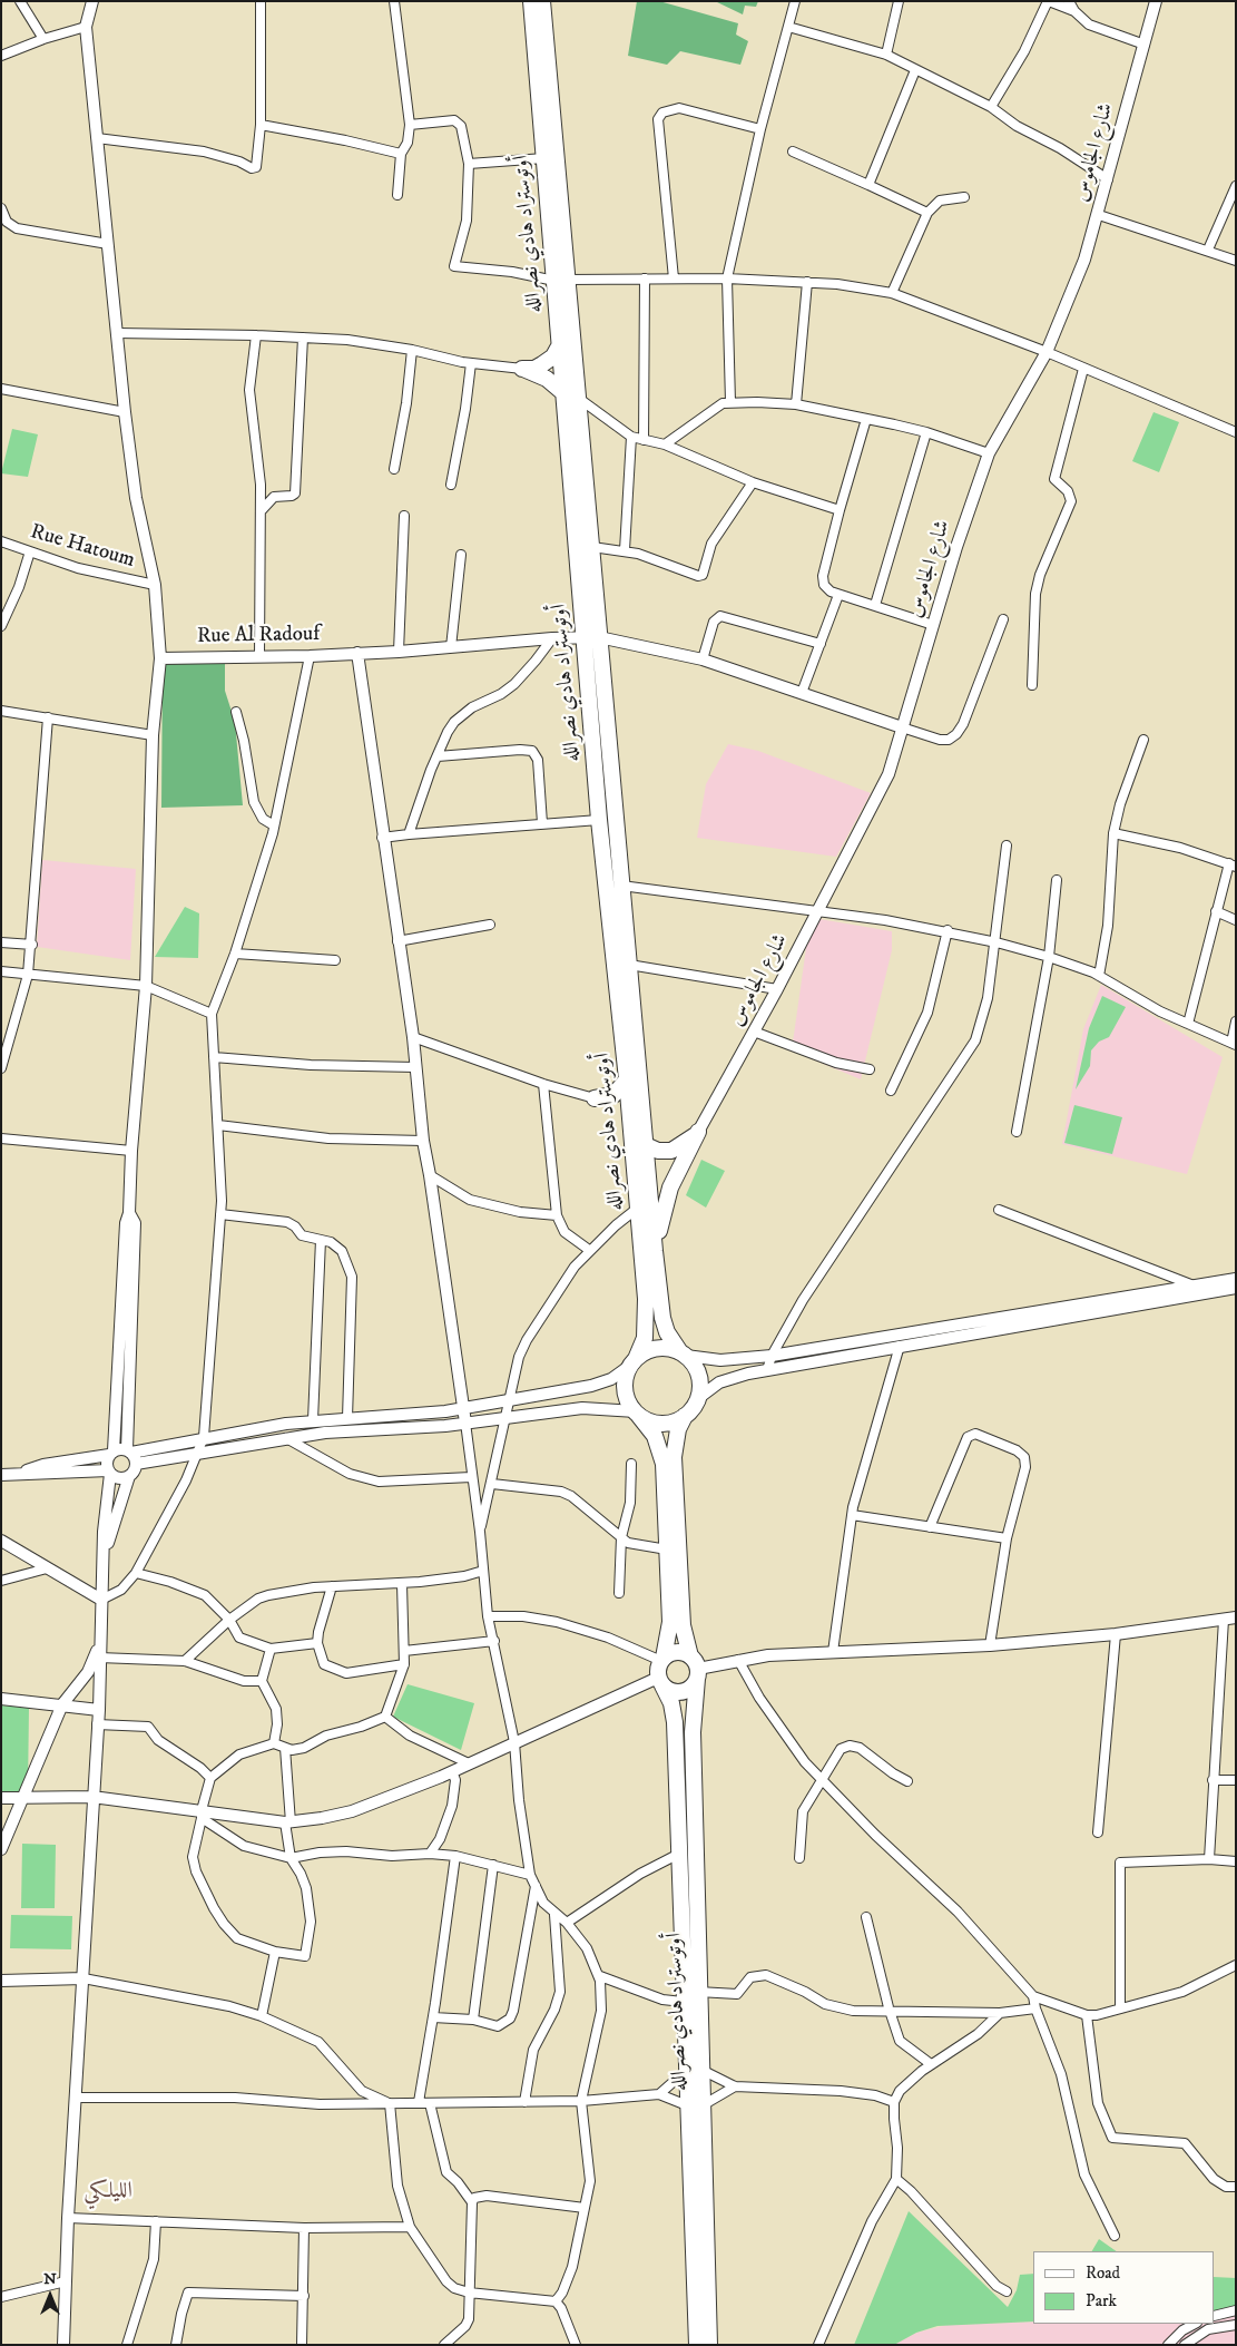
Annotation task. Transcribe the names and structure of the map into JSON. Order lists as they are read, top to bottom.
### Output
{
  "streets": {
    "highway": ["أوتوستراد هادي نصرالله"],
    "street": ["شارع الجاموس", "Rue Hatoum", "Rue Al Radouf"]
  },
  "crossings": [
    ["شارع الجاموس", "Rue Al Radouf"],
    ["أوتوستراد هادي نصرالله", "Rue Al Radouf"]
  ],
  "districts": ["الليلكي"],
  "legend": ["Road", "Park"],
  "north": "top"
}
